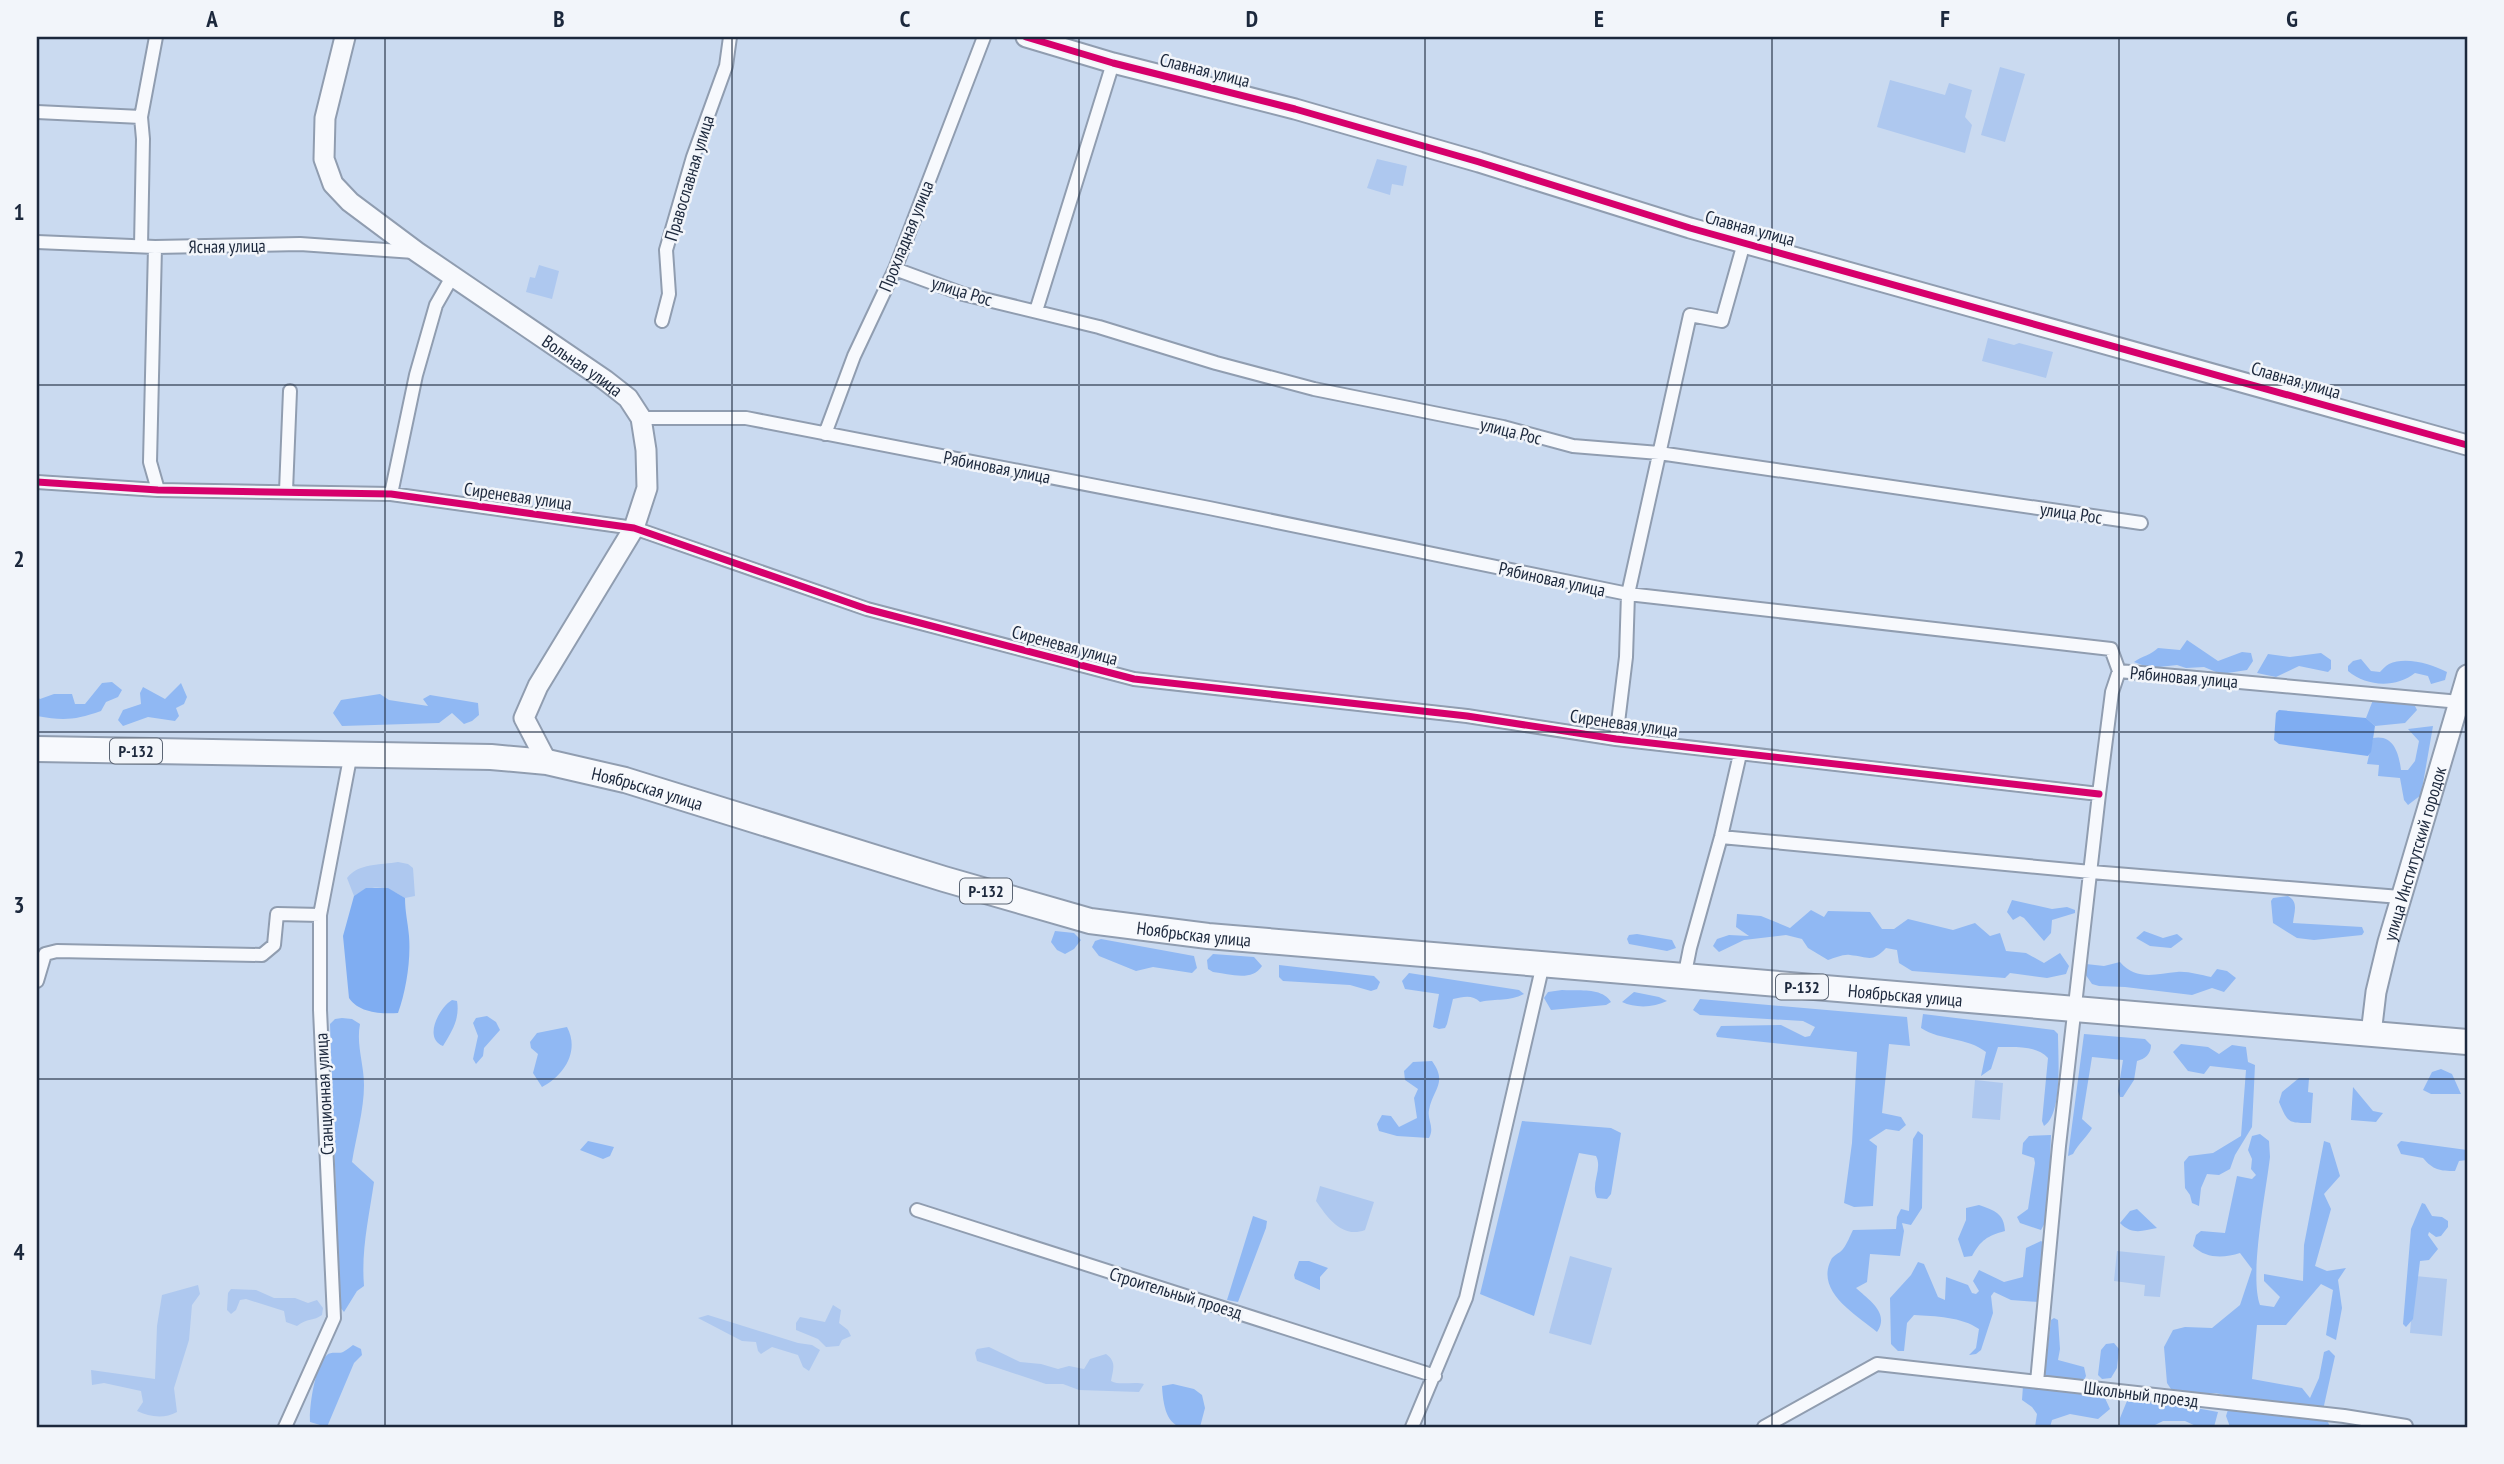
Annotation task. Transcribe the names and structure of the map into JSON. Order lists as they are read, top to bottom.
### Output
{
  "streets": {
    "highway": ["Р-132", "Ноябрьская улица"],
    "street": [
      "Славная улица",
      "Православная улица",
      "Прохладная улица",
      "Ясная улица",
      "улица Рос",
      "Вольная улица",
      "Рябиновая улица",
      "Сиреневая улица",
      "улица Институтский городок",
      "Станционная улица",
      "Строительный проезд",
      "Школьный проезд"
    ]
  },
  "crossings": [
    ["Прохладная улица", "улица Рос"],
    ["Прохладная улица", "Рябиновая улица"],
    ["Ясная улица", "Вольная улица"],
    ["Вольная улица", "Рябиновая улица"],
    ["Рябиновая улица", "улица Институтский городок"],
    ["Р-132", "Ноябрьская улица"],
    ["Р-132", "улица Институтский городок"],
    ["Ноябрьская улица", "улица Институтский городок"],
    ["Ноябрьская улица", "Станционная улица"]
  ],
  "grid": {
    "columns": [
      "A",
      "B",
      "C",
      "D",
      "E",
      "F",
      "G"
    ],
    "rows": [
      "1",
      "2",
      "3",
      "4"
    ]
  }
}
